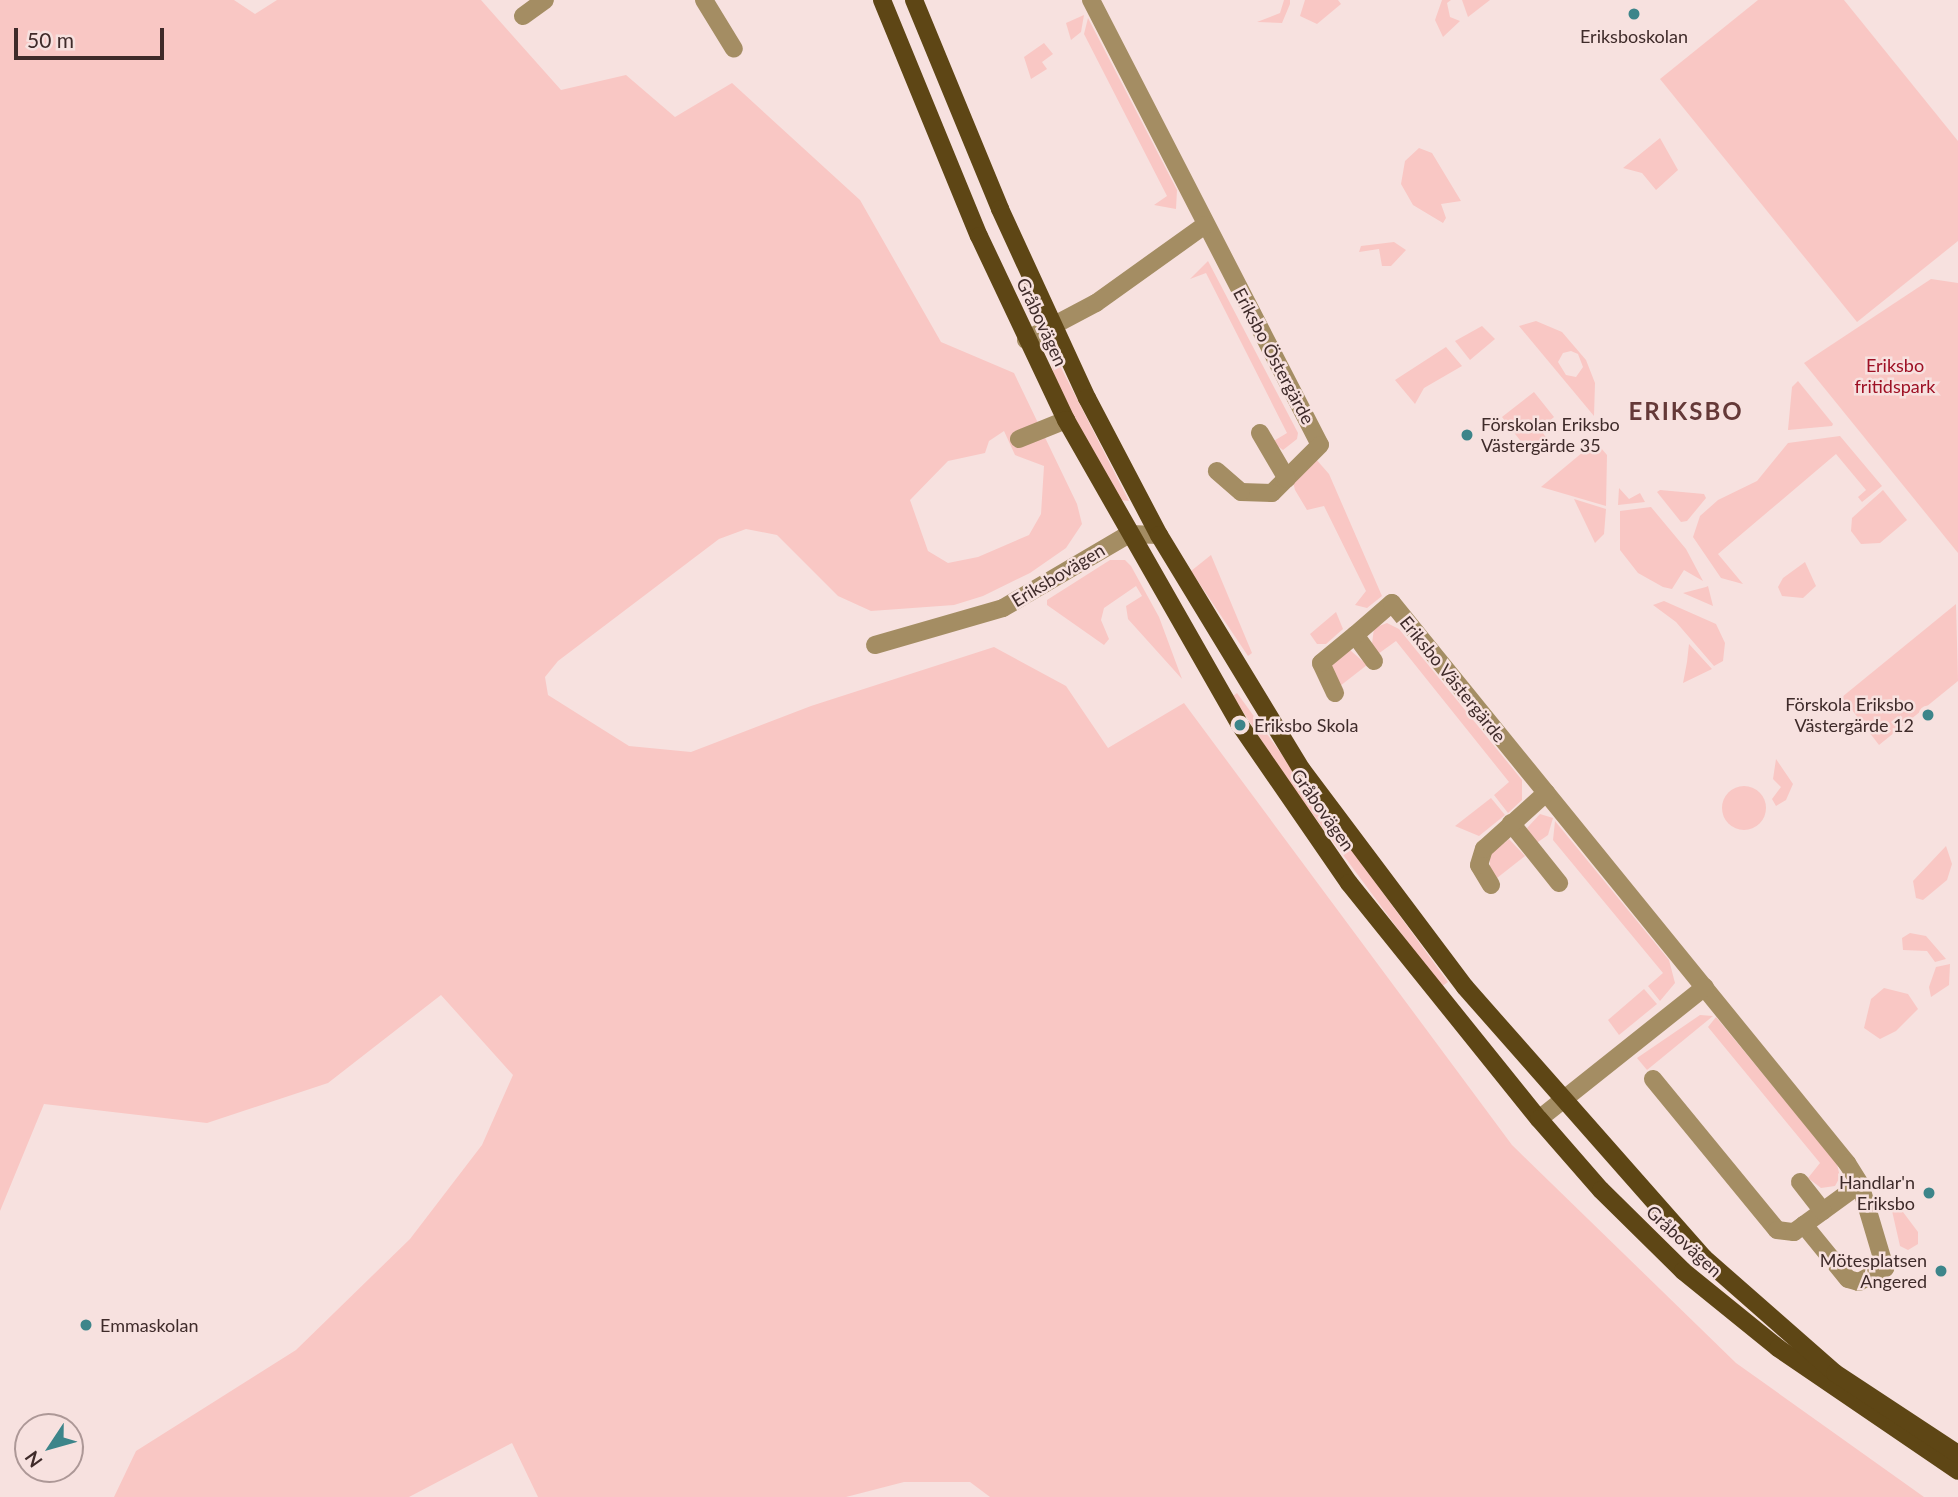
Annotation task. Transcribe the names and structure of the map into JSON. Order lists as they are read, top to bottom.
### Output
{
  "streets": {
    "main road": ["Gråbovägen"],
    "street": ["Eriksbo Östergärde", "Eriksbovägen", "Eriksbo Västergärde"]
  },
  "crossings": [
    ["Gråbovägen", "Eriksbovägen"]
  ],
  "districts": ["ERIKSBO"],
  "parks": ["Eriksbo fritidspark"],
  "places": [
    "Eriksboskolan",
    "Förskolan Eriksbo Västergärde 35",
    "Förskola Eriksbo Västergärde 12",
    "Eriksbo Skola",
    "Handlar'n Eriksbo",
    "Mötesplatsen Angered",
    "Emmaskolan"
  ],
  "scale_bar": "50 m",
  "north": "bottom left"
}
